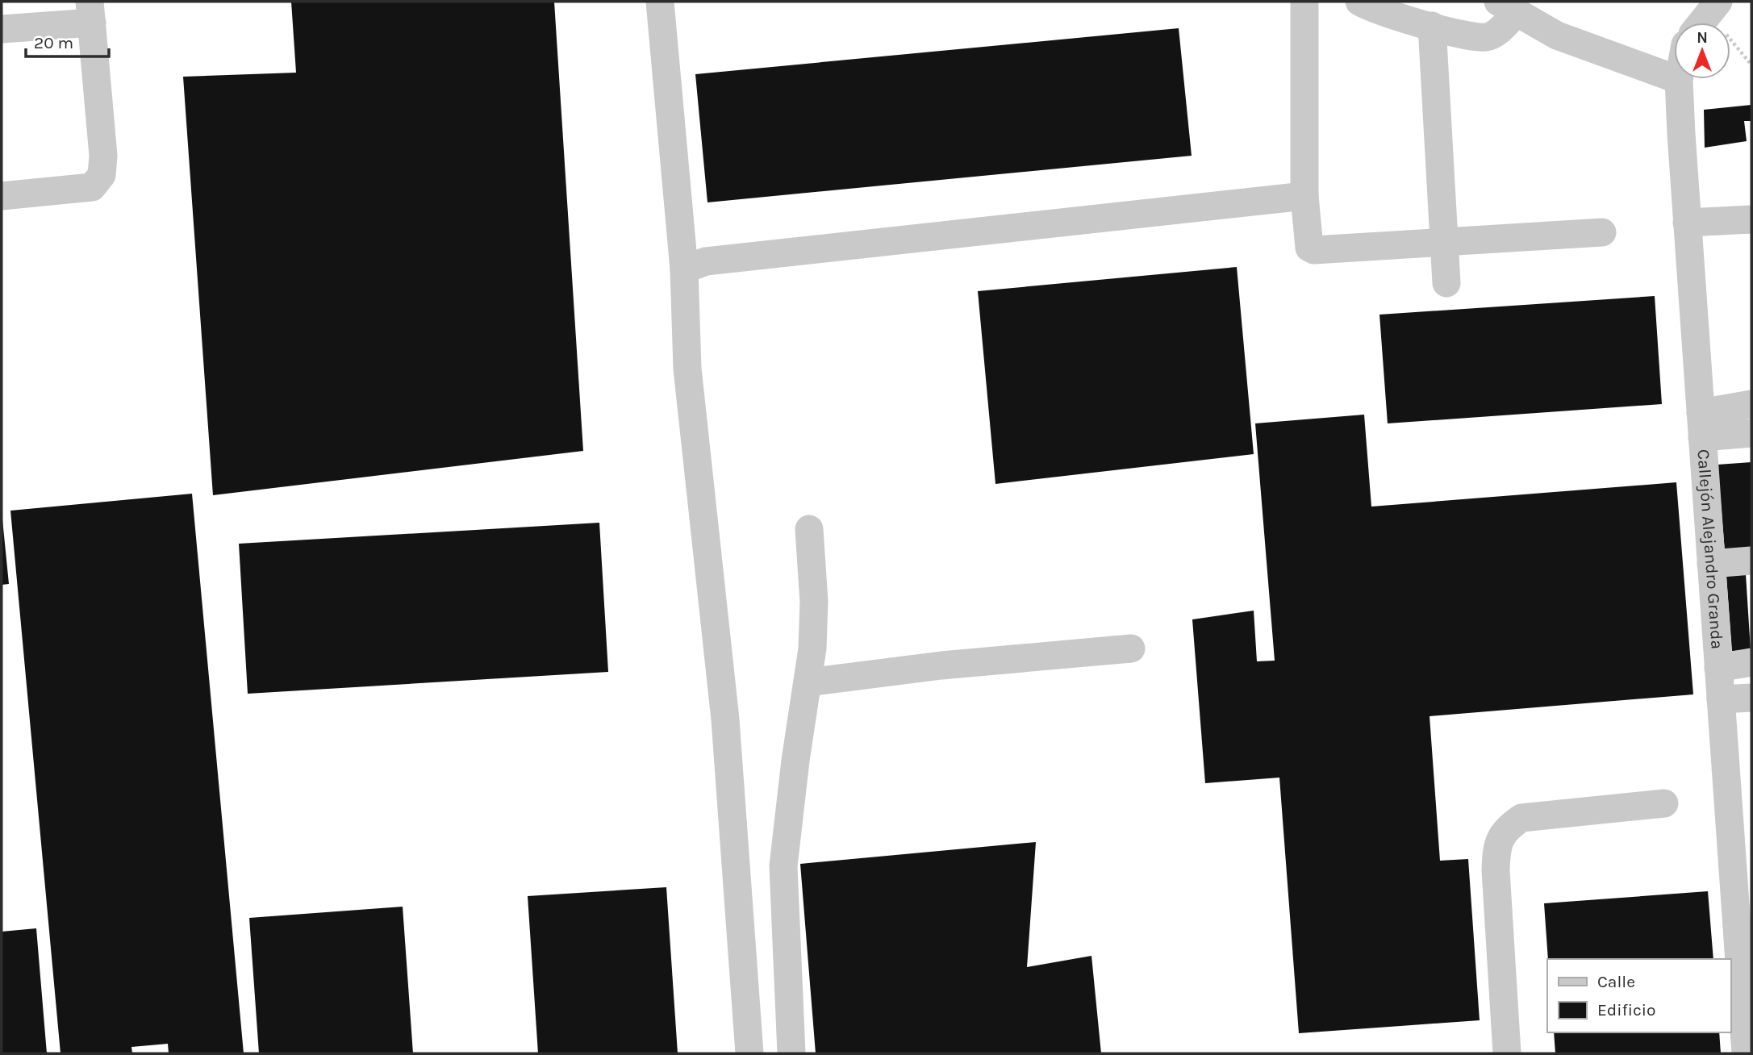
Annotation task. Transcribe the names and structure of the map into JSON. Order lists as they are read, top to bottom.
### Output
{
  "streets": {
    "street": ["Callejón Alejandro Granda"]
  },
  "legend": ["Calle", "Edificio"],
  "scale_bar": "20 m",
  "north": "top"
}
